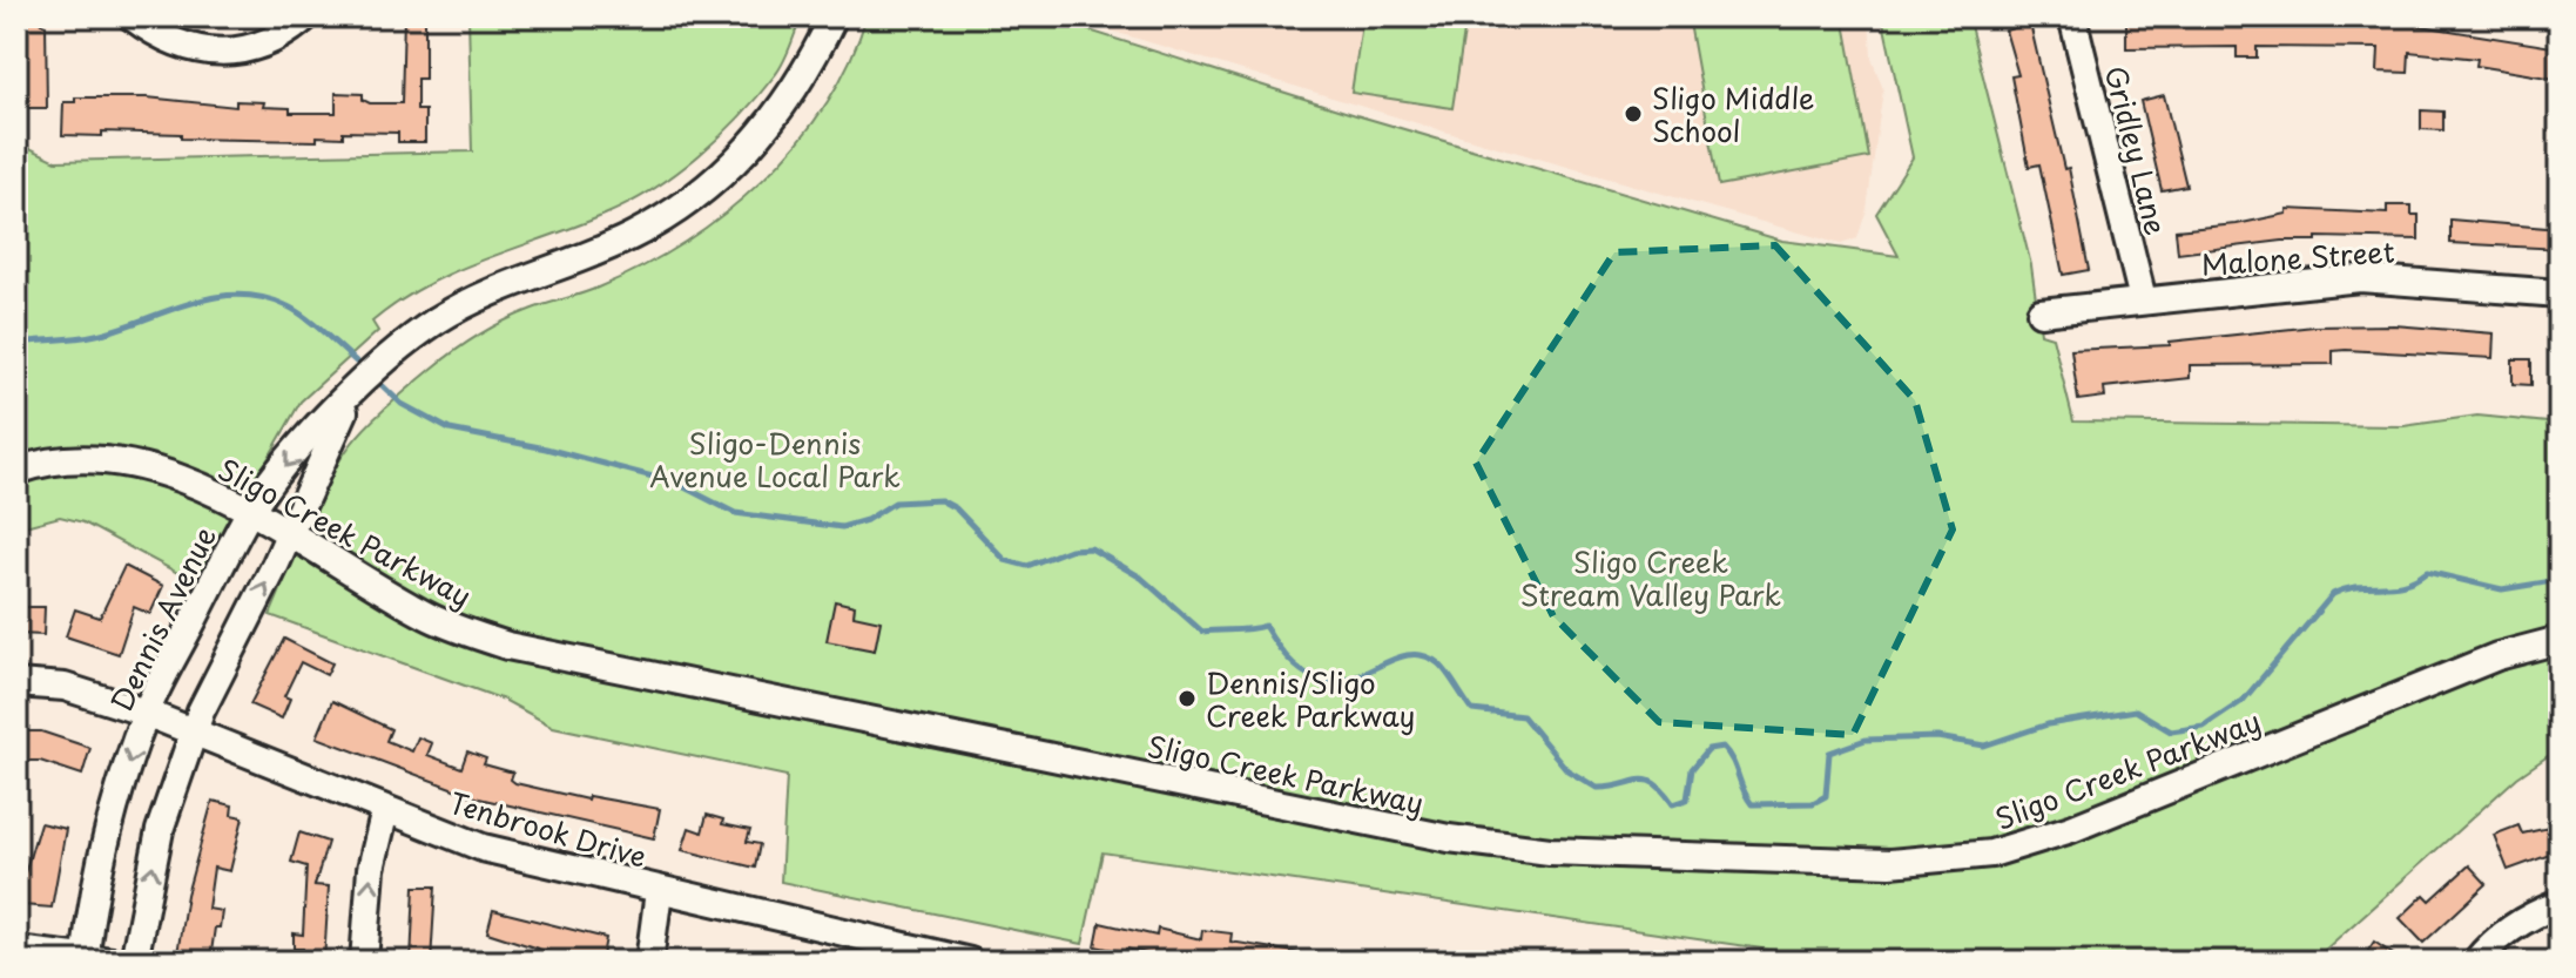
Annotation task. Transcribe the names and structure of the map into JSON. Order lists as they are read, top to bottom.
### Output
{
  "streets": {
    "street": [
      "Gridley Lane",
      "Malone Street",
      "Sligo Creek Parkway",
      "Dennis Avenue",
      "Tenbrook Drive"
    ]
  },
  "crossings": [
    ["Gridley Lane", "Malone Street"],
    ["Sligo Creek Parkway", "Dennis Avenue"],
    ["Dennis Avenue", "Tenbrook Drive"]
  ],
  "parks": ["Sligo-Dennis Avenue Local Park", "Sligo Creek Stream Valley Park"],
  "places": ["Sligo Middle School", "Dennis/Sligo Creek Parkway"]
}
